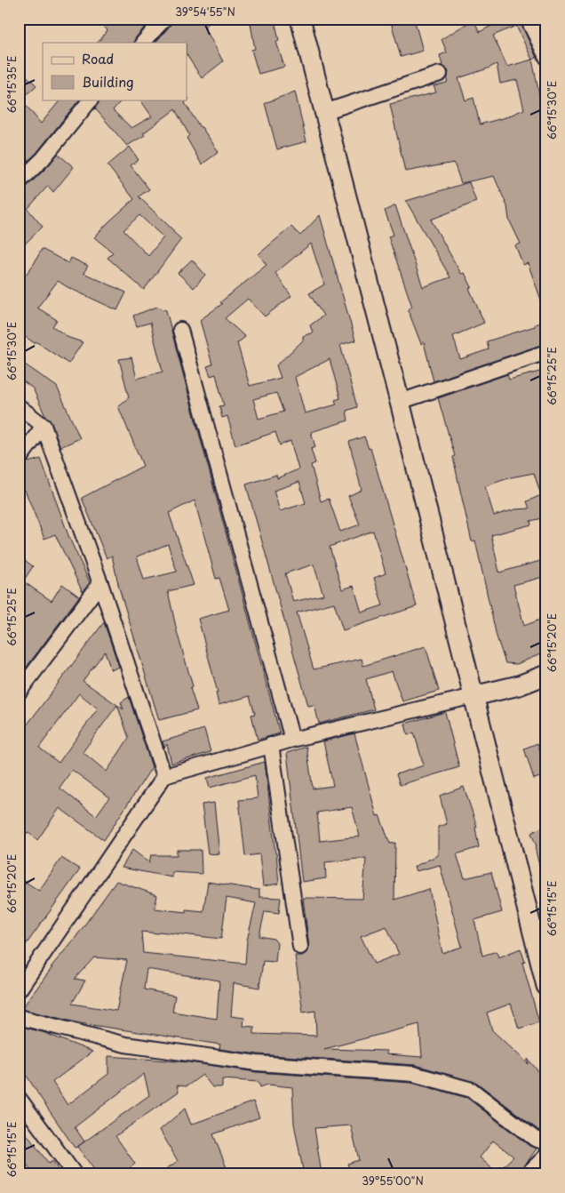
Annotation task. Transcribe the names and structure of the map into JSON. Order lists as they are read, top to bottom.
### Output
{
  "legend": ["Road", "Building"],
  "coordinates": [
    "39°54'55\"N",
    "66°15'35\"E",
    "66°15'30\"E",
    "66°15'25\"E",
    "66°15'20\"E",
    "66°15'15\"E",
    "39°55'00\"N"
  ]
}
